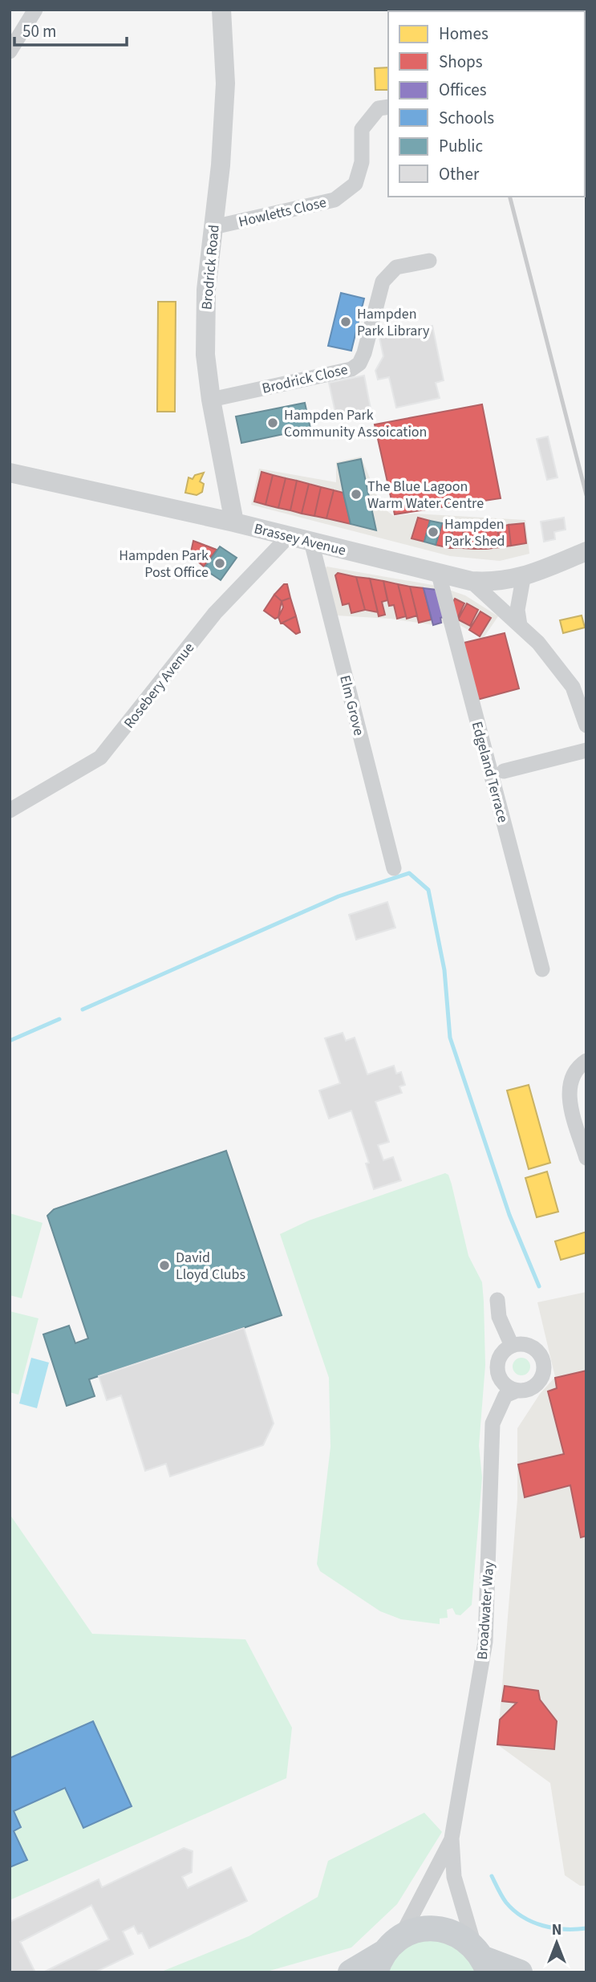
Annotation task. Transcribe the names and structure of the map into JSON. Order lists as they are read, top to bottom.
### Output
{
  "streets": {
    "street": [
      "Howletts Close",
      "Brodrick Road",
      "Brodrick Close",
      "Brassey Avenue",
      "Rosebery Avenue",
      "Elm Grove",
      "Edgeland Terrace",
      "Broadwater Way"
    ]
  },
  "crossings": [
    ["Howletts Close", "Brodrick Road"],
    ["Brodrick Road", "Brodrick Close"],
    ["Brodrick Road", "Brassey Avenue"],
    ["Brassey Avenue", "Rosebery Avenue"],
    ["Brassey Avenue", "Elm Grove"],
    ["Brassey Avenue", "Edgeland Terrace"]
  ],
  "places": [
    "Hampden Park Library",
    "Hampden Park Community Assoication",
    "The Blue Lagoon Warm Water Centre",
    "Hampden Park Shed",
    "Hampden Park Post Office",
    "David Lloyd Clubs"
  ],
  "legend": [
    "Homes",
    "Shops",
    "Offices",
    "Schools",
    "Public",
    "Other"
  ],
  "scale_bar": "50 m",
  "north": "top"
}
